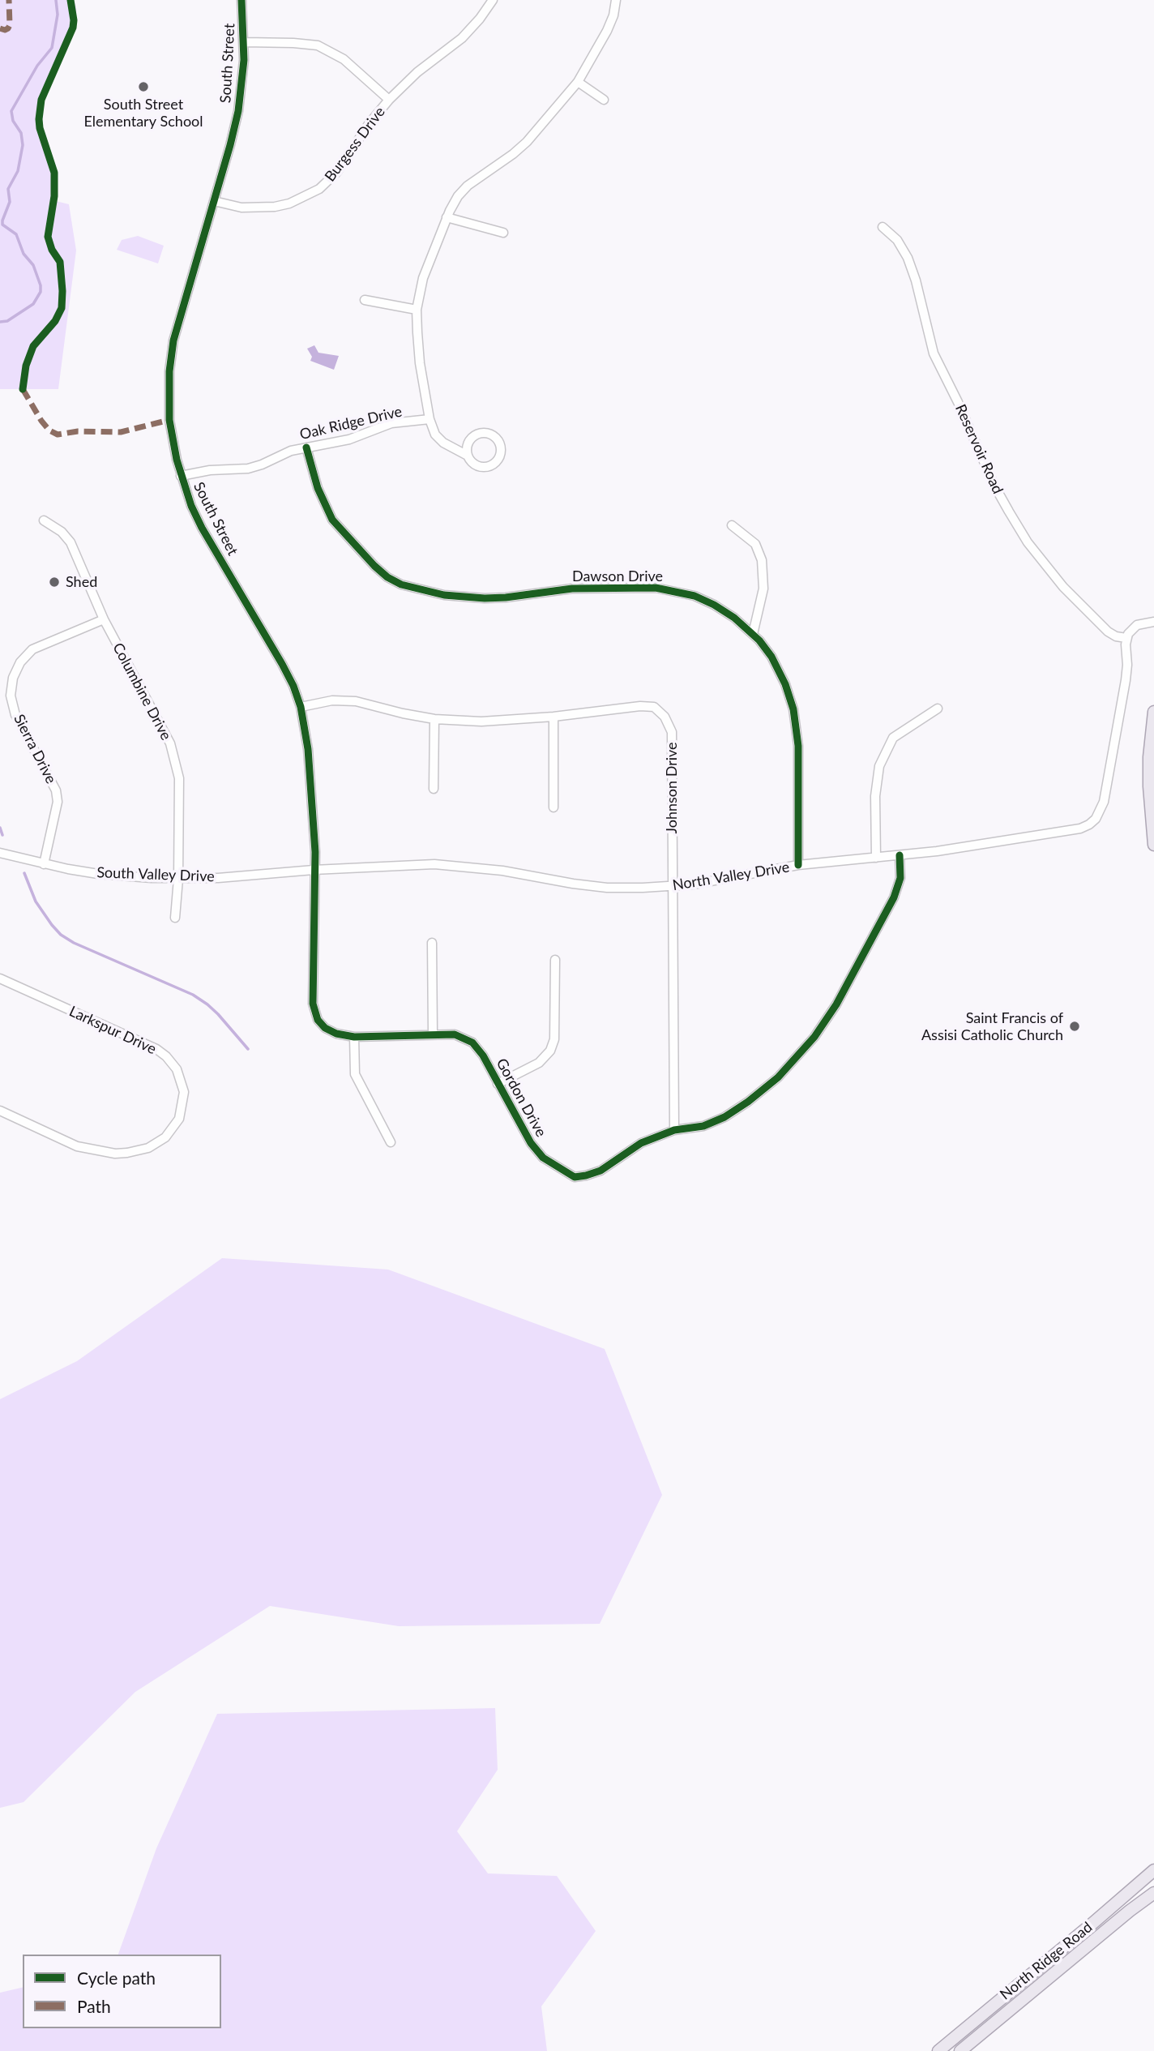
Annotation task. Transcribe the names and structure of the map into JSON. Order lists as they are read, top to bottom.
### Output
{
  "streets": {
    "main road": ["North Ridge Road"],
    "street": [
      "South Street",
      "Burgess Drive",
      "Oak Ridge Drive",
      "Reservoir Road",
      "Dawson Drive",
      "Columbine Drive",
      "Sierra Drive",
      "Johnson Drive",
      "South Valley Drive",
      "North Valley Drive",
      "Larkspur Drive",
      "Gordon Drive"
    ]
  },
  "crossings": [
    ["South Street", "Burgess Drive"],
    ["South Street", "Oak Ridge Drive"],
    ["South Street", "Johnson Drive"],
    ["South Street", "South Valley Drive"],
    ["South Street", "North Valley Drive"],
    ["South Street", "Gordon Drive"],
    ["Oak Ridge Drive", "Dawson Drive"],
    ["Reservoir Road", "North Valley Drive"],
    ["Dawson Drive", "North Valley Drive"],
    ["Columbine Drive", "Sierra Drive"],
    ["Columbine Drive", "South Valley Drive"],
    ["Sierra Drive", "South Valley Drive"],
    ["Johnson Drive", "North Valley Drive"],
    ["Johnson Drive", "Gordon Drive"],
    ["South Valley Drive", "North Valley Drive"],
    ["South Valley Drive", "Gordon Drive"],
    ["North Valley Drive", "Gordon Drive"]
  ],
  "places": ["South Street Elementary School", "Shed", "Saint Francis of Assisi Catholic Church"],
  "legend": ["Cycle path", "Path"]
}
